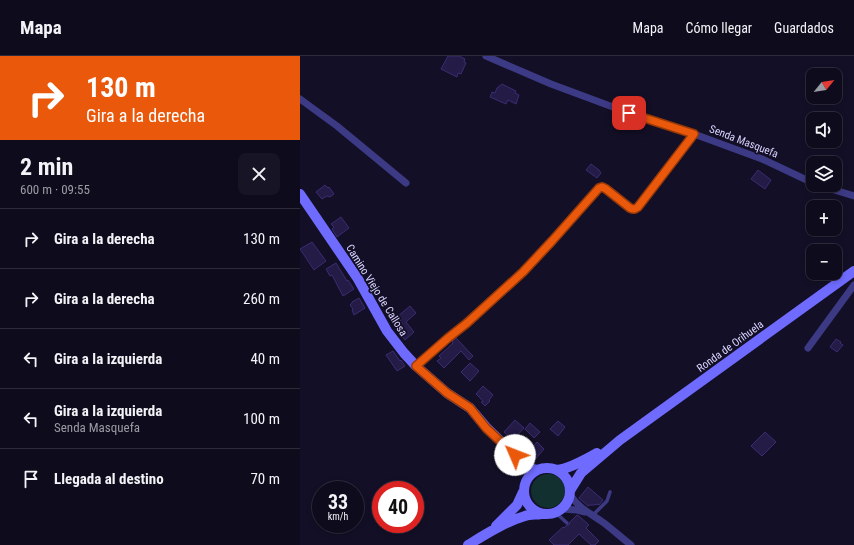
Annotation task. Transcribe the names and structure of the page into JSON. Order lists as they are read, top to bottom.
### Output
{
  "streets": {
    "main road": ["Camino Viejo de Callosa", "Ronda de Orihuela"],
    "street": ["Senda Masquefa"]
  },
  "crossings": [
    ["Camino Viejo de Callosa", "Ronda de Orihuela"]
  ],
  "north": "top right",
  "page": {
    "header": "Mapa",
    "nav": ["Mapa", "Cómo llegar", "Guardados"],
    "turn": ["130 m", "Gira a la derecha"],
    "map_buttons": ["+", "−"],
    "heading": ["2 min", "600 m · 09:55"],
    "list": [
      {
        "name": "Gira a la derecha",
        "value": "130 m"
      },
      {
        "name": "Gira a la derecha",
        "value": "260 m"
      },
      {
        "name": "Gira a la izquierda",
        "value": "40 m"
      },
      {
        "name": "Gira a la izquierda",
        "note": "Senda Masquefa",
        "value": "100 m"
      },
      {
        "name": "Llegada al destino",
        "value": "70 m"
      }
    ],
    "speed": "33 km/h",
    "limit": "40"
  }
}
